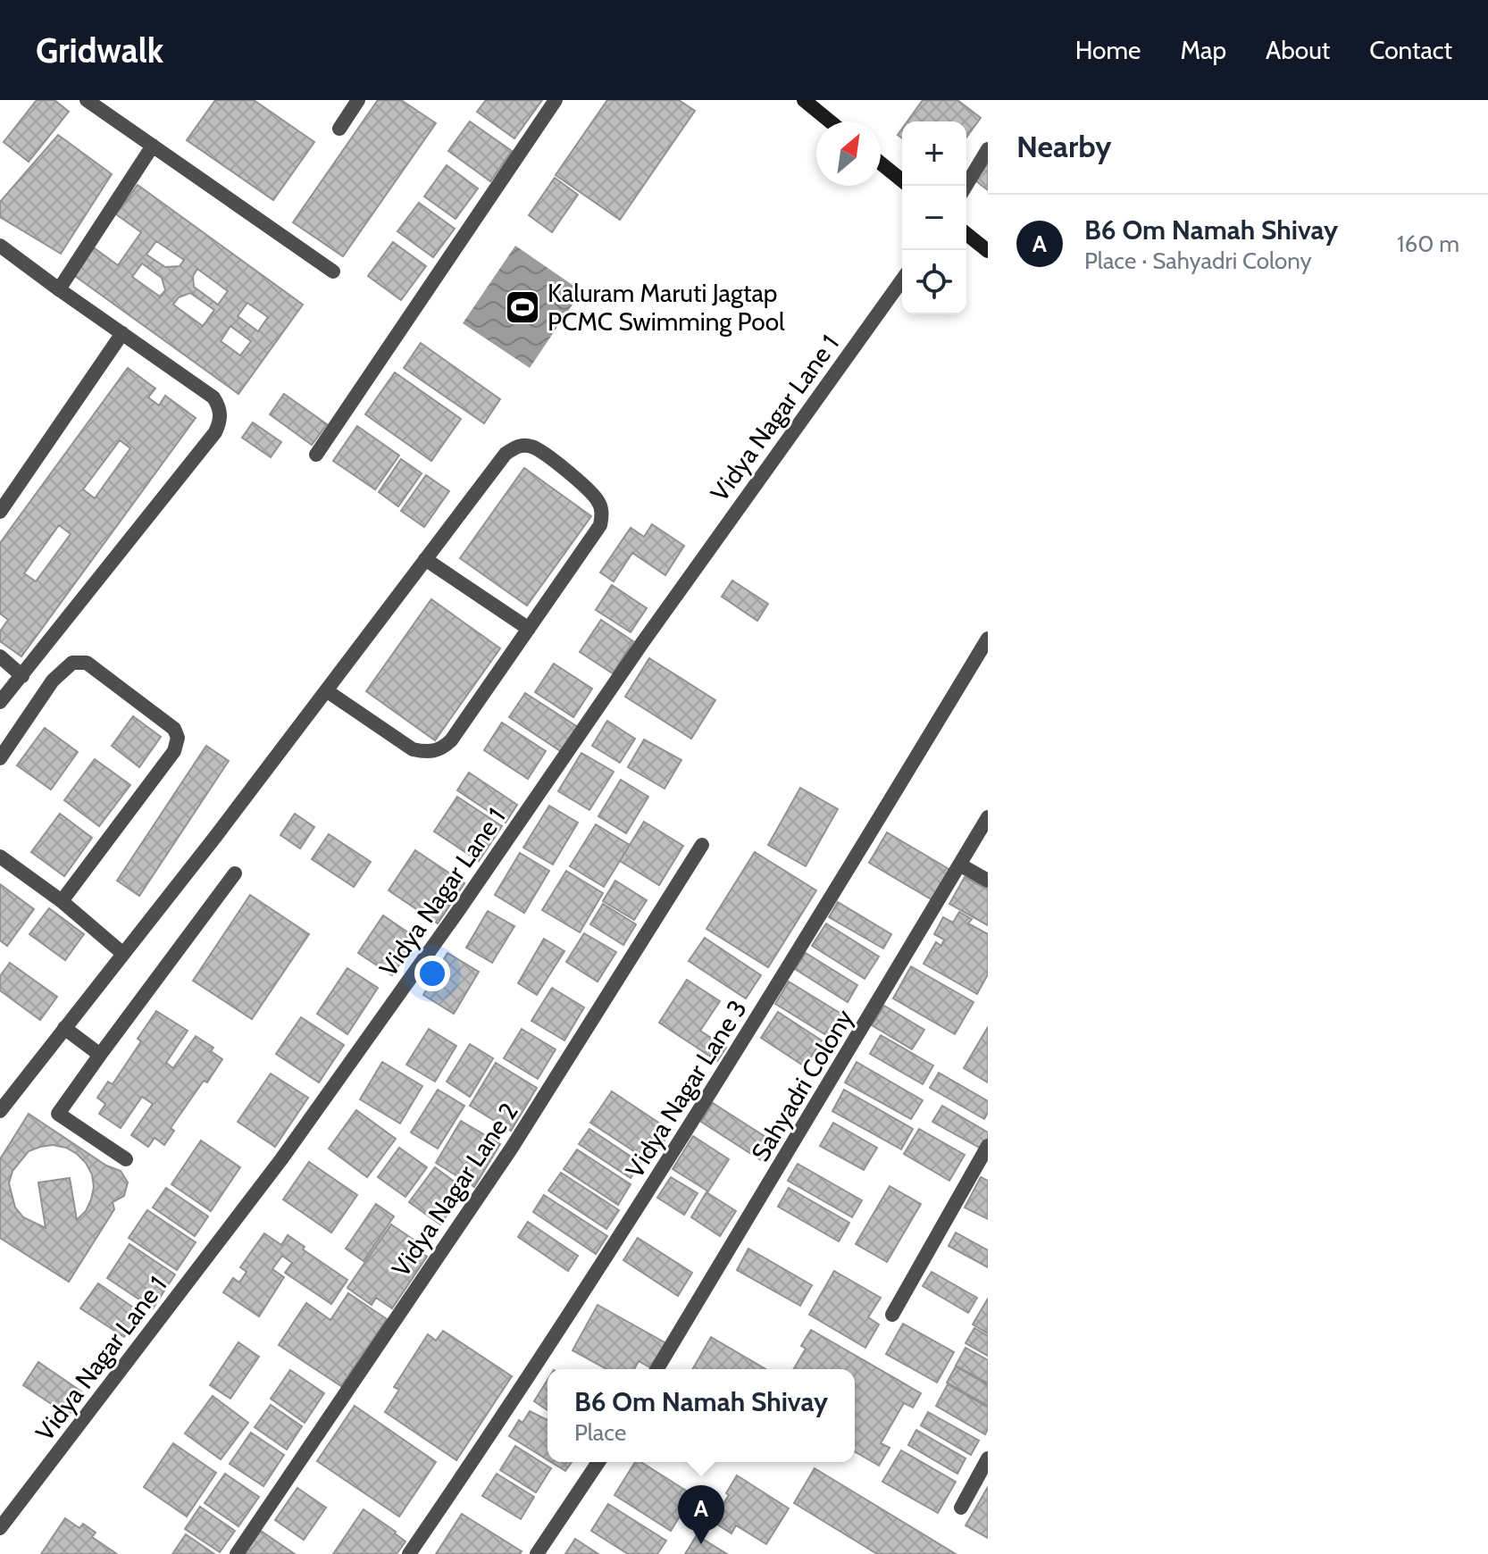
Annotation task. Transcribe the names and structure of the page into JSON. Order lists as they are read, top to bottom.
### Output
{
  "streets": {
    "street": [
      "Vidya Nagar Lane 1",
      "Sahyadri Colony",
      "Vidya Nagar Lane 3",
      "Vidya Nagar Lane 2"
    ]
  },
  "places": {
    "sports": ["Kaluram Maruti Jagtap PCMC Swimming Pool"]
  },
  "north": "top right",
  "page": {
    "header": "Gridwalk",
    "nav": [
      "Home",
      "Map",
      "About",
      "Contact"
    ],
    "heading": "Nearby",
    "map_buttons": ["+", "−"],
    "list": [
      {
        "mark": "A",
        "name": "B6 Om Namah Shivay",
        "note": "Place · Sahyadri Colony",
        "value": "160 m"
      }
    ],
    "popup": ["B6 Om Namah Shivay", "Place"],
    "pins": "A"
  }
}
